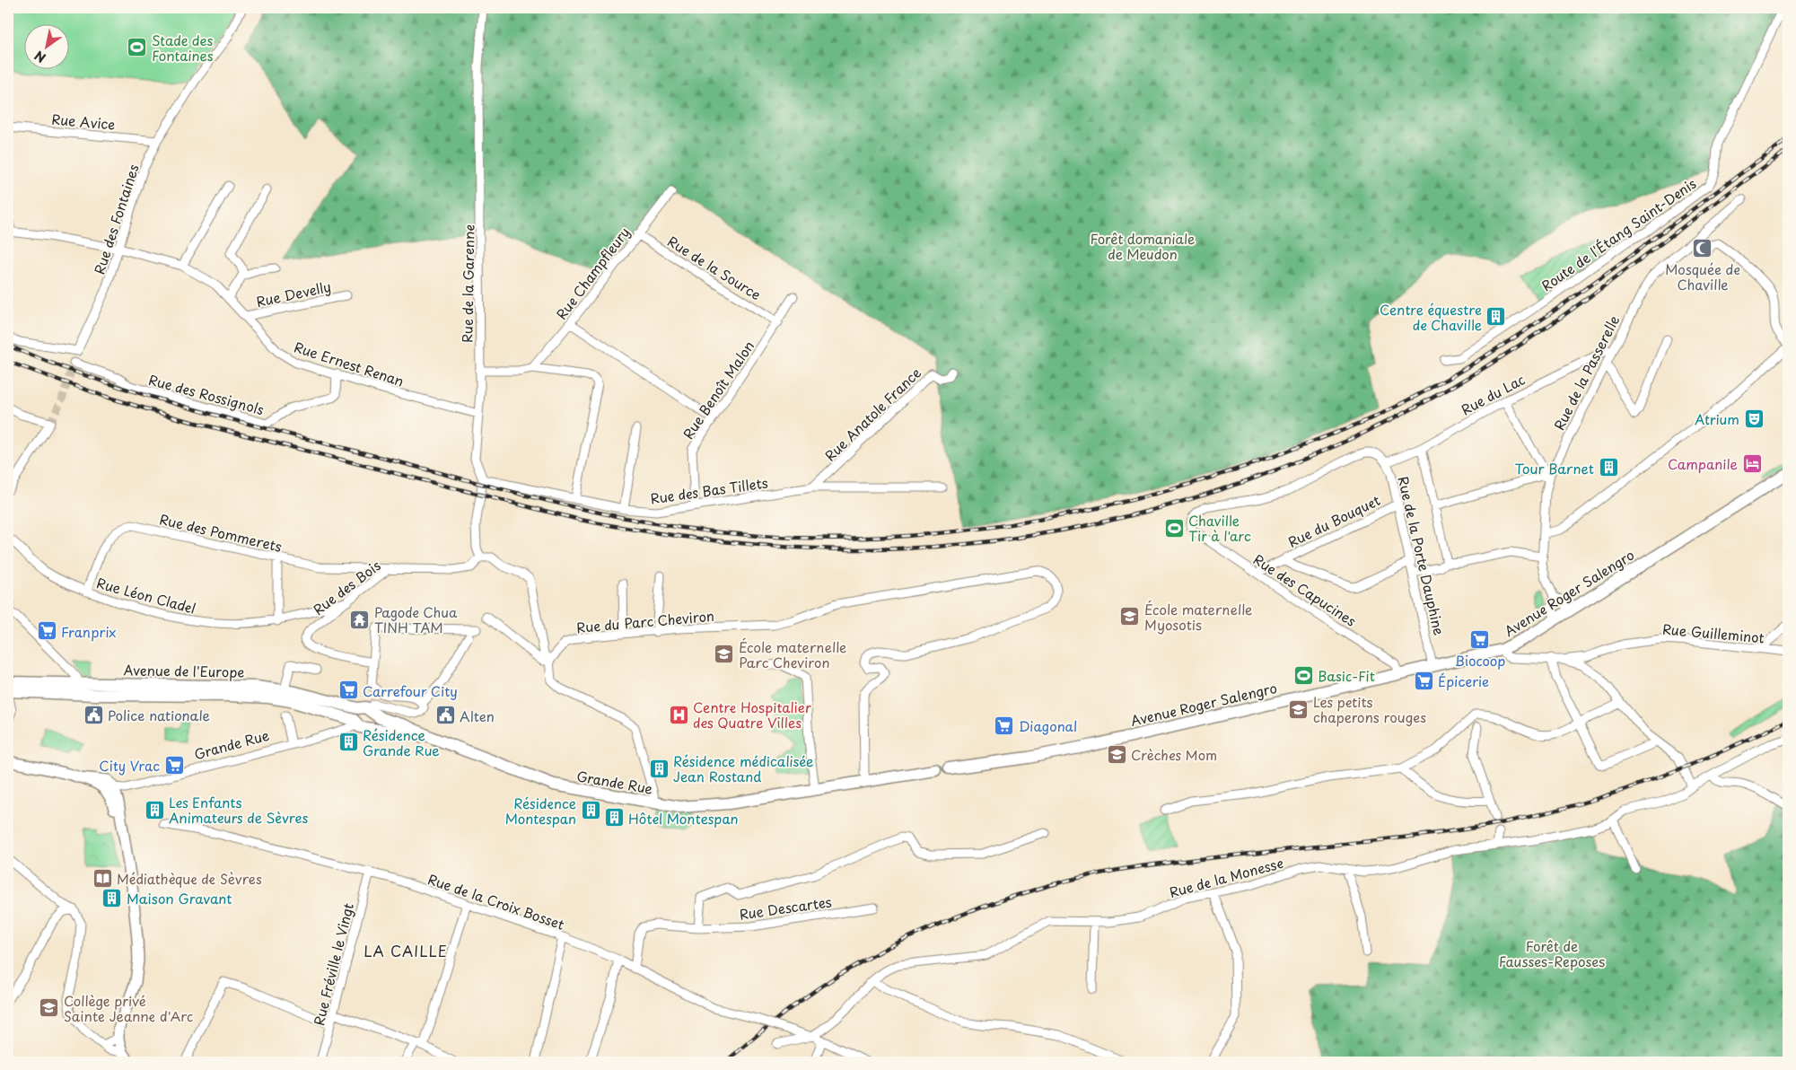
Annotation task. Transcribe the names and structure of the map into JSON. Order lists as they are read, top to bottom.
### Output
{
  "streets": {
    "main road": ["Avenue Roger Salengro", "Avenue de l'Europe", "Grande Rue"],
    "street": [
      "Rue Avice",
      "Rue des Fontaines",
      "Route de l'Étang Saint-Denis",
      "Rue de la Source",
      "Rue Champfleury",
      "Rue de la Garenne",
      "Rue Develly",
      "Rue Ernest Renan",
      "Rue de la Passerelle",
      "Rue Benoît Malon",
      "Rue des Rossignols",
      "Rue du Lac",
      "Rue Anatole France",
      "Rue des Bas Tillets",
      "Rue du Bouquet",
      "Rue des Pommerets",
      "Rue de la Porte Dauphine",
      "Rue des Bois",
      "Rue des Capucines",
      "Rue Léon Cladel",
      "Rue du Parc Cheviron",
      "Rue Guilleminot",
      "Rue de la Monesse",
      "Rue de la Croix Bosset",
      "Rue Descartes",
      "Rue Fréville le Vingt"
    ]
  },
  "crossings": [
    ["Rue Avice", "Rue des Fontaines"],
    ["Rue des Fontaines", "Rue Ernest Renan"],
    ["Rue de la Source", "Rue Champfleury"],
    ["Rue de la Source", "Rue Benoît Malon"],
    ["Rue de la Garenne", "Rue Ernest Renan"],
    ["Rue de la Garenne", "Rue des Bas Tillets"],
    ["Rue de la Garenne", "Rue des Bois"],
    ["Rue Develly", "Rue Ernest Renan"],
    ["Rue Ernest Renan", "Rue des Rossignols"],
    ["Rue de la Passerelle", "Rue du Lac"],
    ["Rue de la Passerelle", "Avenue Roger Salengro"],
    ["Rue Benoît Malon", "Rue des Bas Tillets"],
    ["Rue du Lac", "Rue de la Porte Dauphine"],
    ["Rue Anatole France", "Rue des Bas Tillets"],
    ["Rue du Bouquet", "Rue de la Porte Dauphine"],
    ["Rue du Bouquet", "Rue des Capucines"],
    ["Rue des Pommerets", "Rue des Bois"],
    ["Rue des Pommerets", "Rue Léon Cladel"],
    ["Rue de la Porte Dauphine", "Rue des Capucines"],
    ["Rue de la Porte Dauphine", "Avenue Roger Salengro"],
    ["Rue des Bois", "Rue Léon Cladel"],
    ["Rue des Capucines", "Avenue Roger Salengro"],
    ["Avenue Roger Salengro", "Grande Rue"],
    ["Rue du Parc Cheviron", "Grande Rue"],
    ["Avenue de l'Europe", "Grande Rue"],
    ["Rue de la Monesse", "Rue de la Croix Bosset"],
    ["Rue de la Croix Bosset", "Rue Descartes"],
    ["Rue de la Croix Bosset", "Rue Fréville le Vingt"]
  ],
  "districts": ["LA CAILLE"],
  "parks": ["Forêt domaniale de Meudon", "Forêt de Fausses-Reposes"],
  "places": {
    "sports": ["Stade des Fontaines", "Chaville Tir à l'arc", "Basic-Fit"],
    "mosque": ["Mosquée de Chaville"],
    "building": [
      "Centre équestre de Chaville",
      "Tour Barnet",
      "Résidence Grande Rue",
      "Résidence médicalisée Jean Rostand",
      "Les Enfants Animateurs de Sèvres",
      "Résidence Montespan",
      "Hôtel Montespan",
      "Maison Gravant"
    ],
    "theatre": ["Atrium"],
    "hotel": ["Campanile"],
    "school or university": [
      "École maternelle Myosotis",
      "École maternelle Parc Cheviron",
      "Les petits chaperons rouges",
      "Crèches Mom",
      "Collège privé Sainte Jeanne d'Arc"
    ],
    "temple": ["Pagode Chua TINH TAM"],
    "supermarket": [
      "Franprix",
      "Biocoop",
      "Épicerie",
      "Carrefour City",
      "Diagonal",
      "City Vrac"
    ],
    "public building": ["Police nationale", "Alten"],
    "hospital": ["Centre Hospitalier des Quatre Villes"],
    "library": ["Médiathèque de Sèvres"]
  },
  "north": "bottom left"
}
